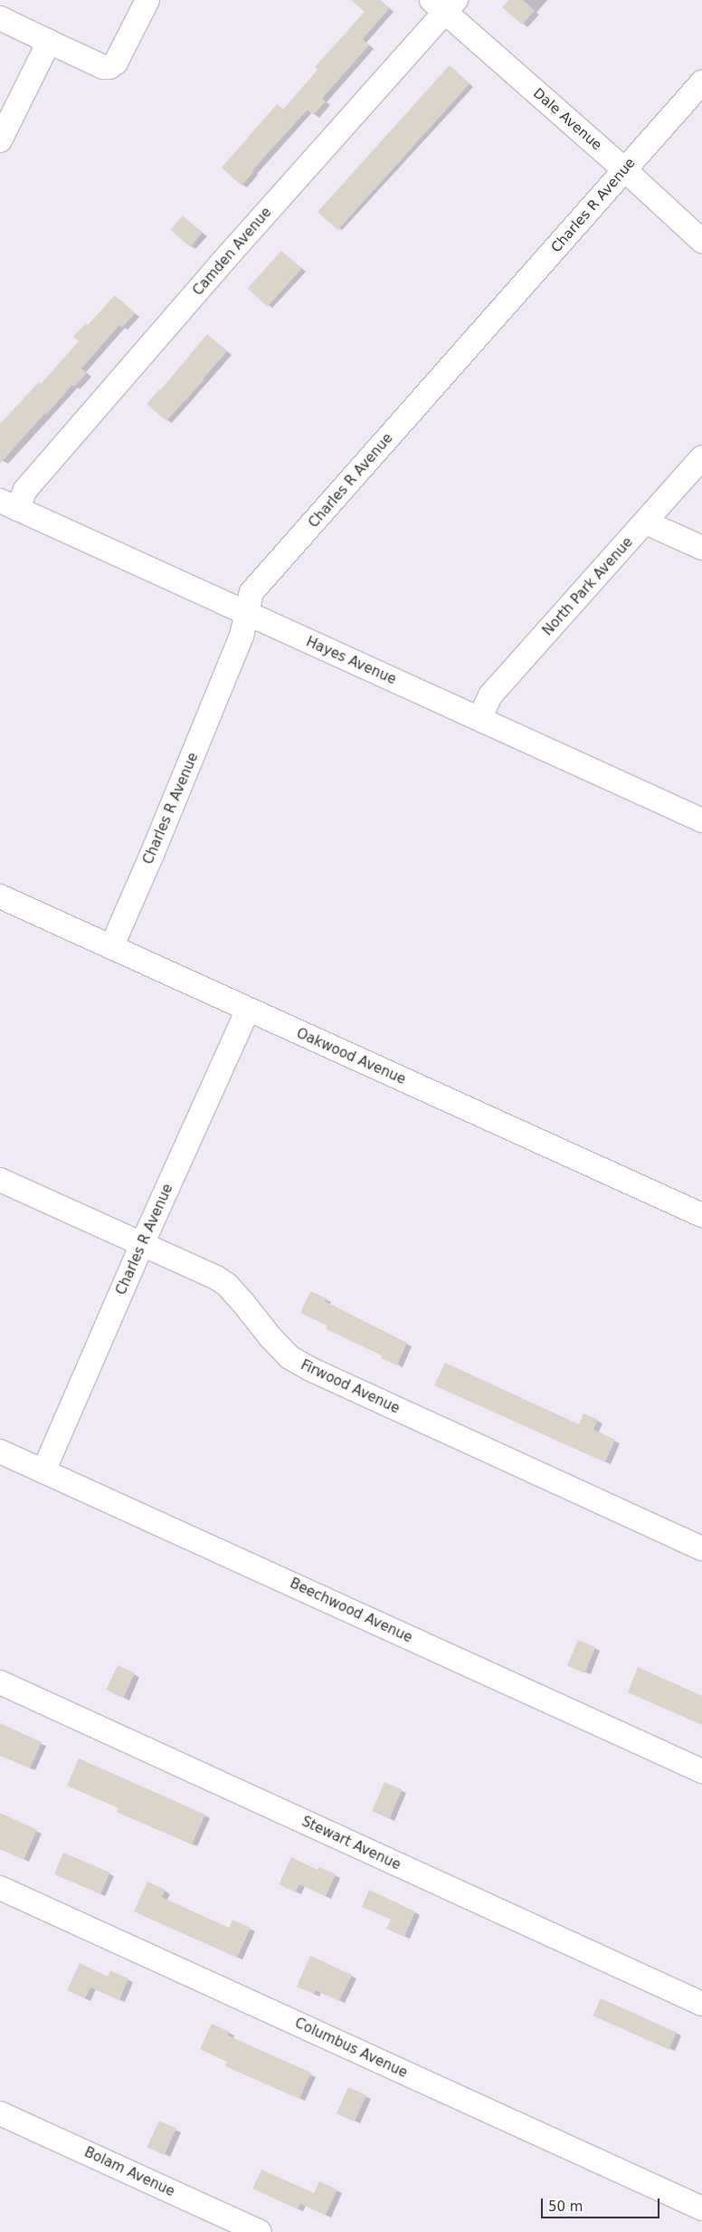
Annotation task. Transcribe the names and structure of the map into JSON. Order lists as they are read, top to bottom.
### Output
{
  "streets": {
    "street": [
      "Dale Avenue",
      "Charles R Avenue",
      "Camden Avenue",
      "North Park Avenue",
      "Hayes Avenue",
      "Oakwood Avenue",
      "Firwood Avenue",
      "Beechwood Avenue",
      "Stewart Avenue",
      "Columbus Avenue",
      "Bolam Avenue"
    ]
  },
  "crossings": [
    ["Dale Avenue", "Charles R Avenue"],
    ["Dale Avenue", "Camden Avenue"],
    ["Charles R Avenue", "Hayes Avenue"],
    ["Charles R Avenue", "Oakwood Avenue"],
    ["Charles R Avenue", "Firwood Avenue"],
    ["Charles R Avenue", "Beechwood Avenue"],
    ["Camden Avenue", "Hayes Avenue"],
    ["North Park Avenue", "Hayes Avenue"]
  ],
  "scale_bar": "50 m"
}
